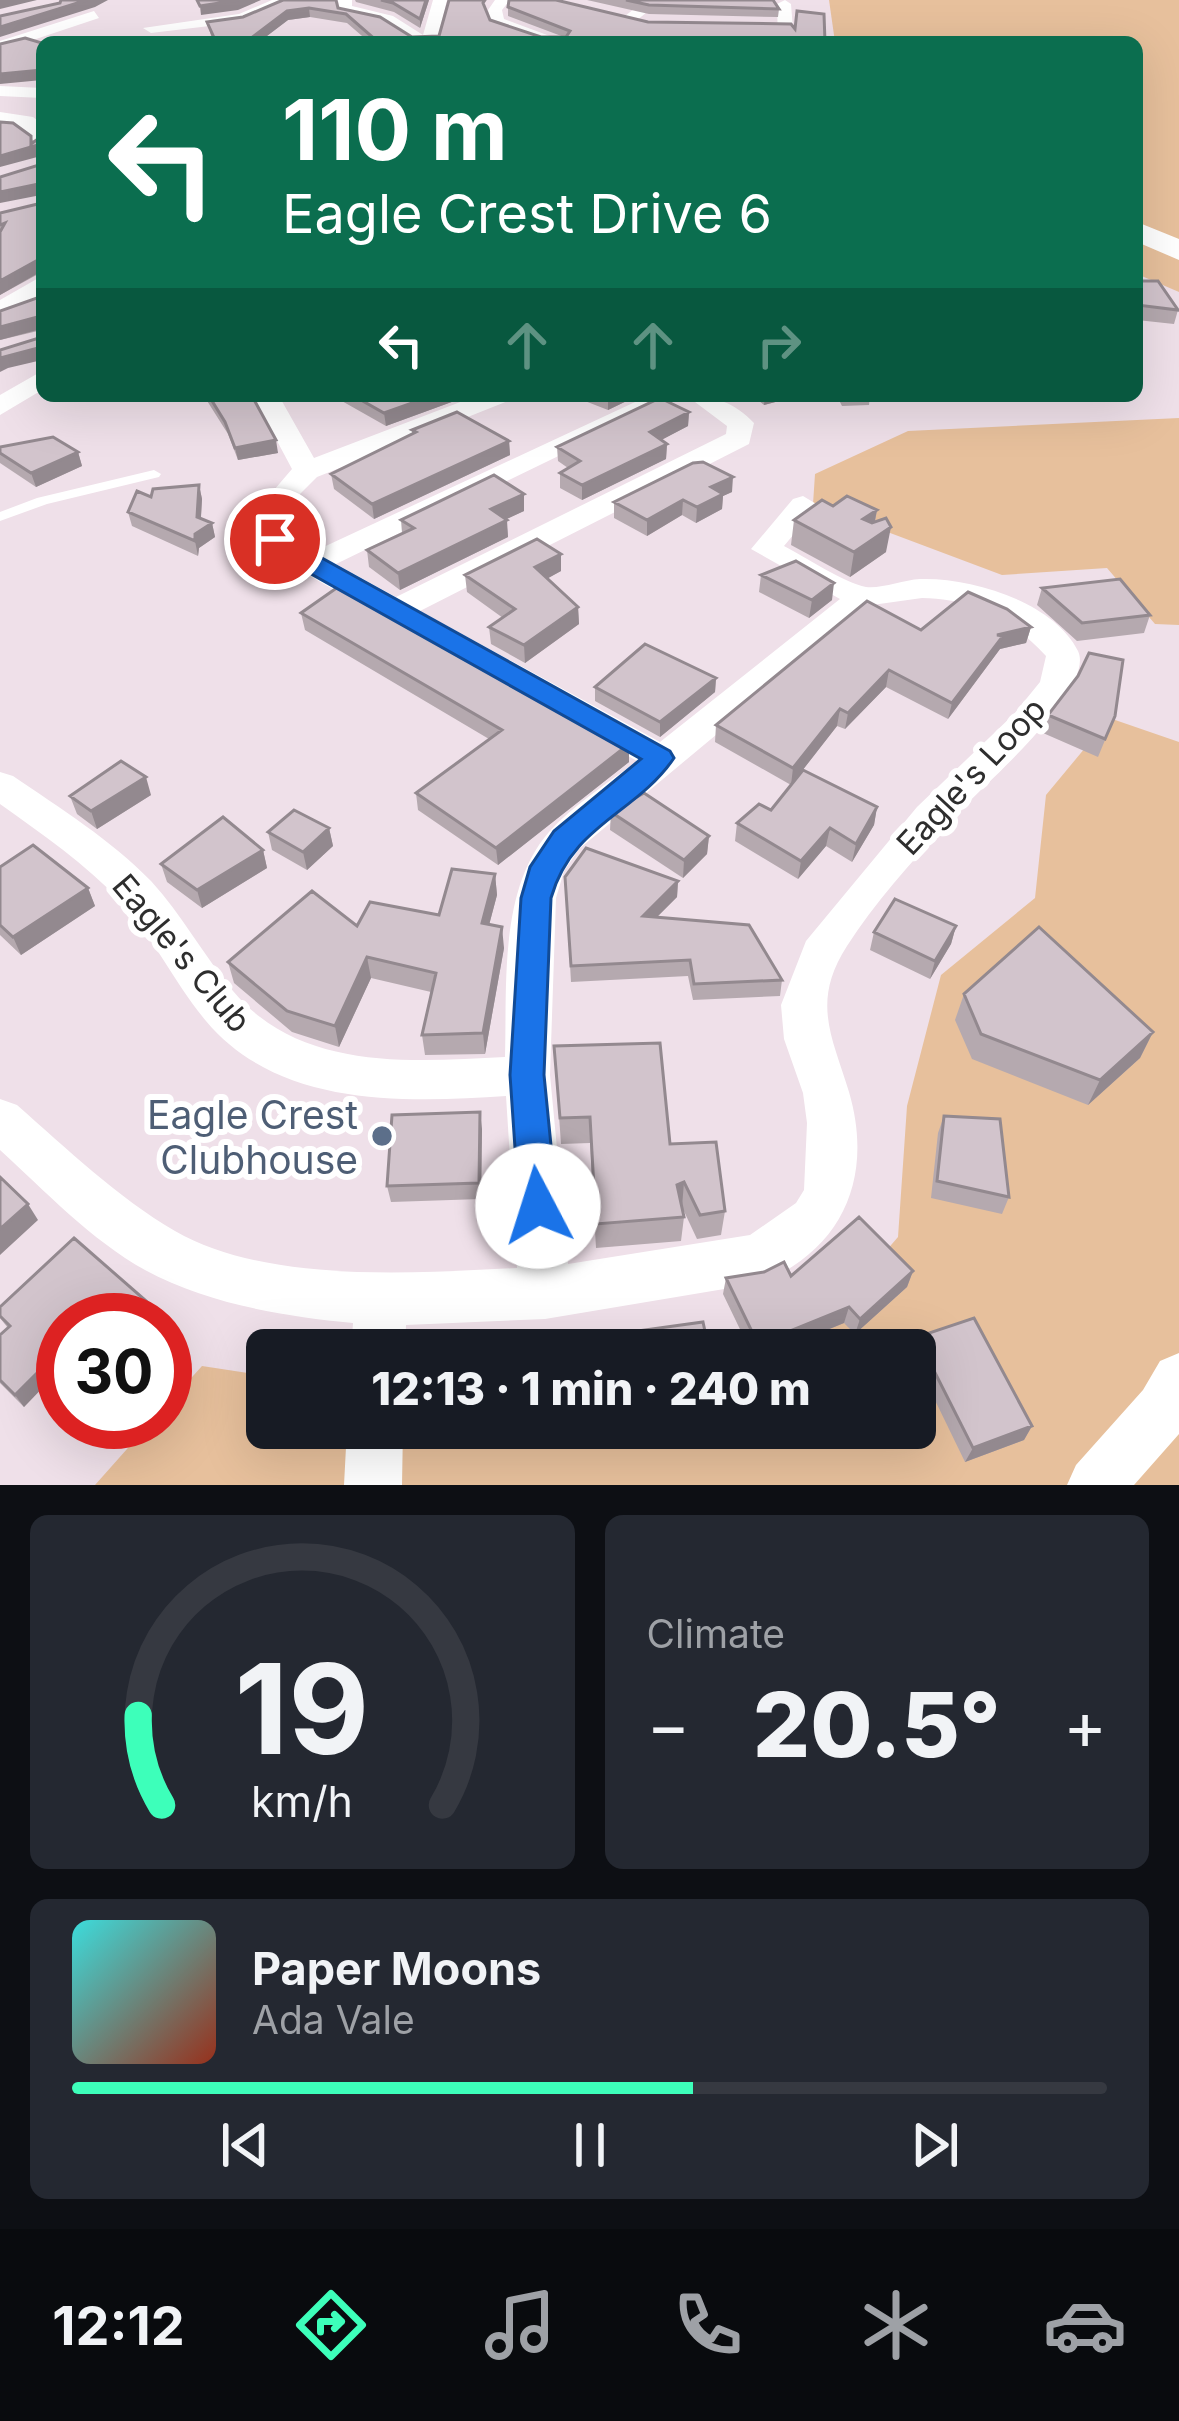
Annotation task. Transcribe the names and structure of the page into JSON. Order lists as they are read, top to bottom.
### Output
{
  "streets": {
    "street": ["Eagle's Loop", "Eagle's Club"]
  },
  "places": ["Eagle Crest Clubhouse"],
  "page": {
    "turn": ["110 m", "Eagle Crest Drive 6"],
    "limit": "30",
    "trip": "12:13 · 1 min · 240 m",
    "tile": "Climate",
    "heat": ["−", "20.5°", "+"],
    "song": ["Paper Moons", "Ada Vale"],
    "tabs": "12:12",
    "gauge": ["19", "km/h"]
  }
}
